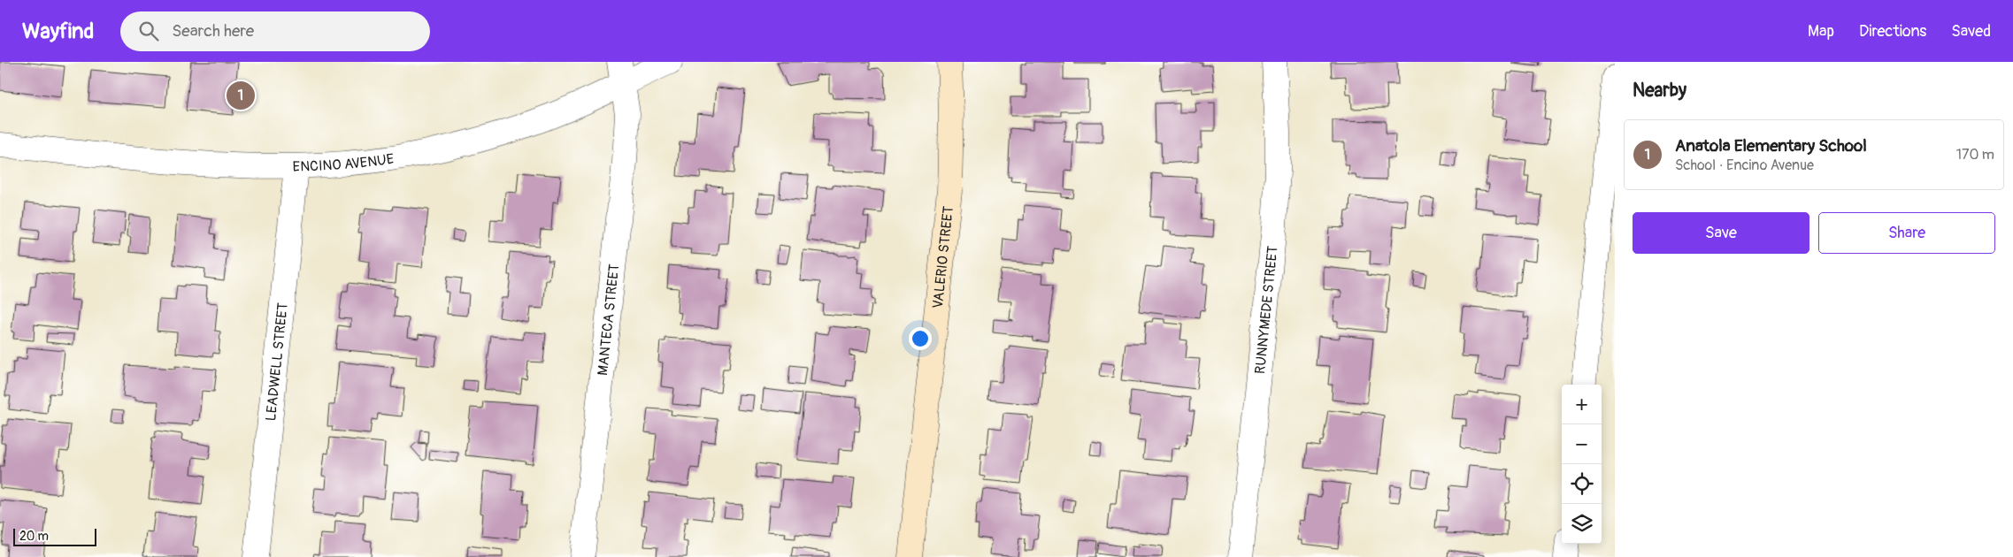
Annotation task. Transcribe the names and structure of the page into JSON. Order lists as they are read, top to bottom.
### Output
{
  "streets": {
    "street": [
      "ENCINO AVENUE",
      "VALERIO STREET",
      "RUNNYMEDE STREET",
      "MANTECA STREET",
      "LEADWELL STREET"
    ]
  },
  "crossings": [
    ["ENCINO AVENUE", "MANTECA STREET"],
    ["ENCINO AVENUE", "LEADWELL STREET"]
  ],
  "scale_bar": "20 m",
  "page": {
    "header": "Wayfind",
    "search": "Search here",
    "nav": ["Map", "Directions", "Saved"],
    "heading": "Nearby",
    "pins": "1",
    "list": [
      {
        "mark": "1",
        "name": "Anatola Elementary School",
        "note": "School · Encino Avenue",
        "value": "170 m"
      }
    ],
    "buttons": ["Save", "Share"],
    "map_buttons": ["+", "−"],
    "scale": "20 m"
  }
}
